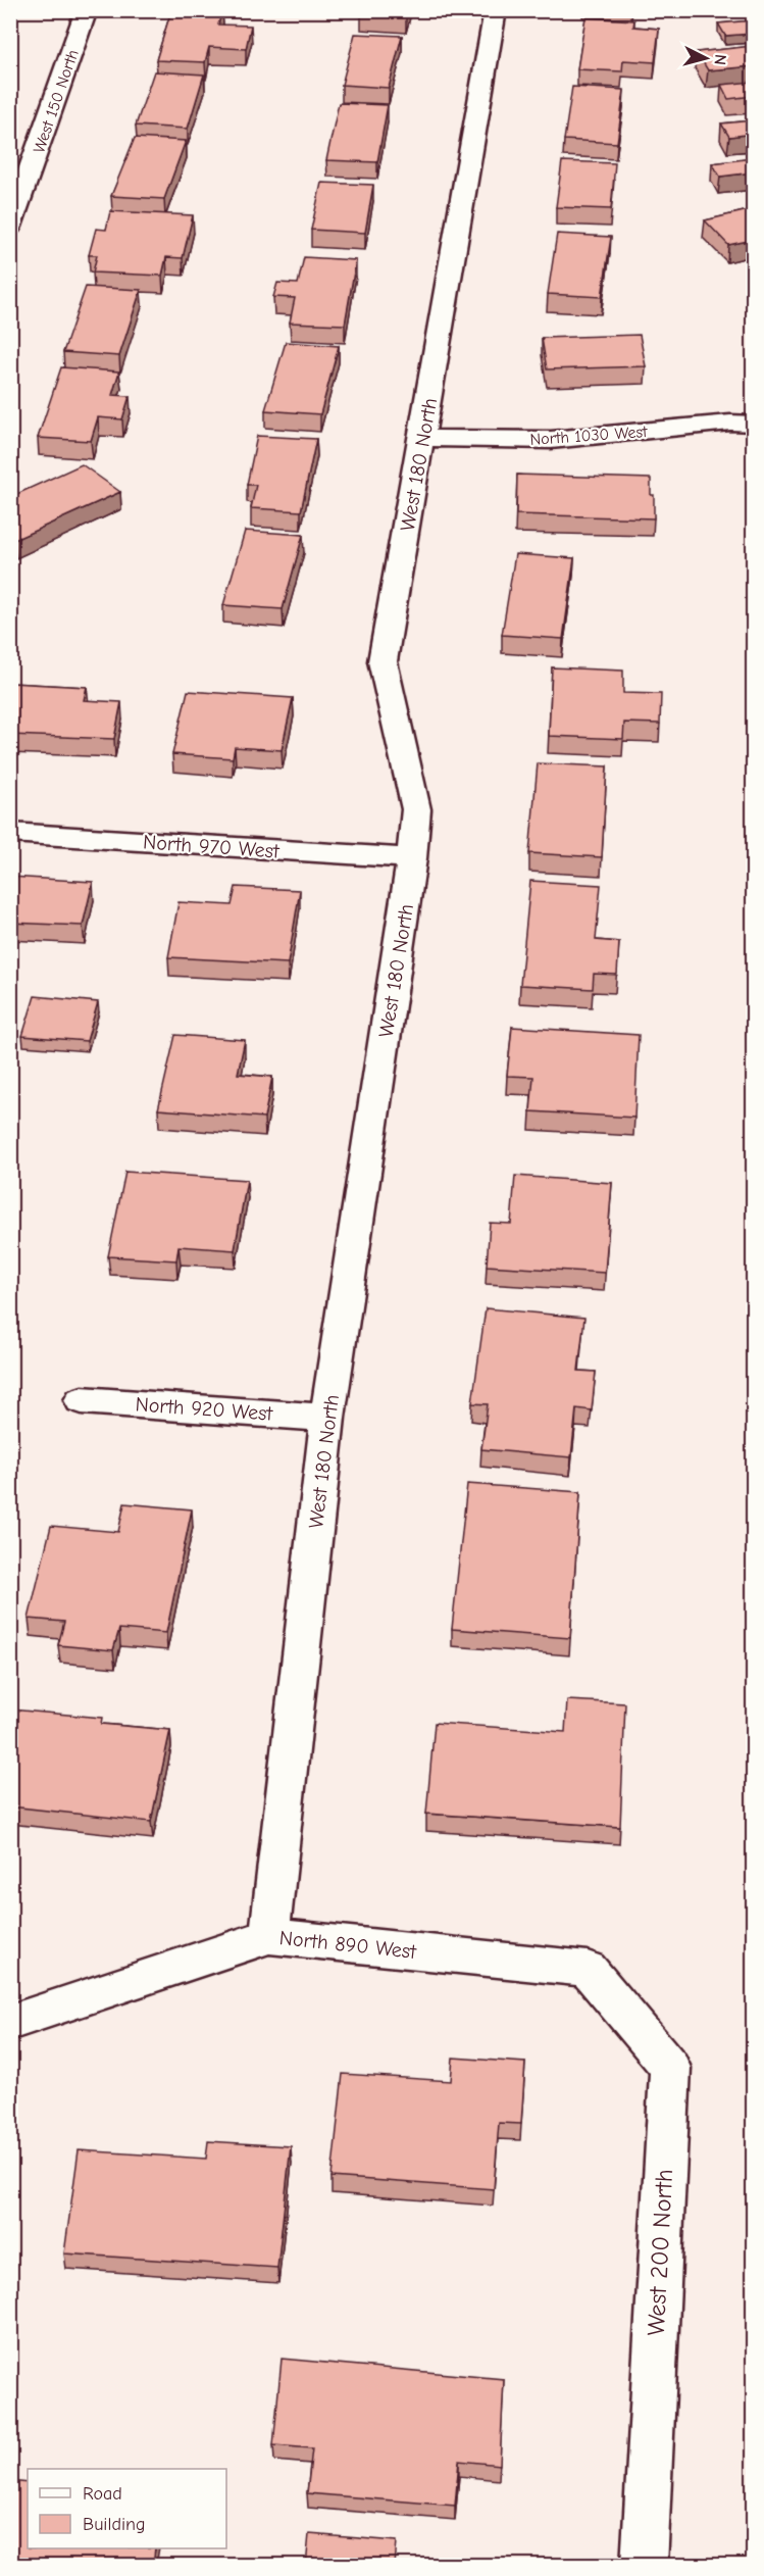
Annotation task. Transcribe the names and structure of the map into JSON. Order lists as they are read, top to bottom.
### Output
{
  "streets": {
    "street": [
      "West 150 North",
      "North 1030 West",
      "West 180 North",
      "North 970 West",
      "North 920 West",
      "North 890 West",
      "West 200 North"
    ]
  },
  "crossings": [
    ["North 1030 West", "West 180 North"],
    ["West 180 North", "North 970 West"],
    ["West 180 North", "North 920 West"],
    ["West 180 North", "North 890 West"],
    ["North 890 West", "West 200 North"]
  ],
  "legend": ["Road", "Building"],
  "north": "right"
}
